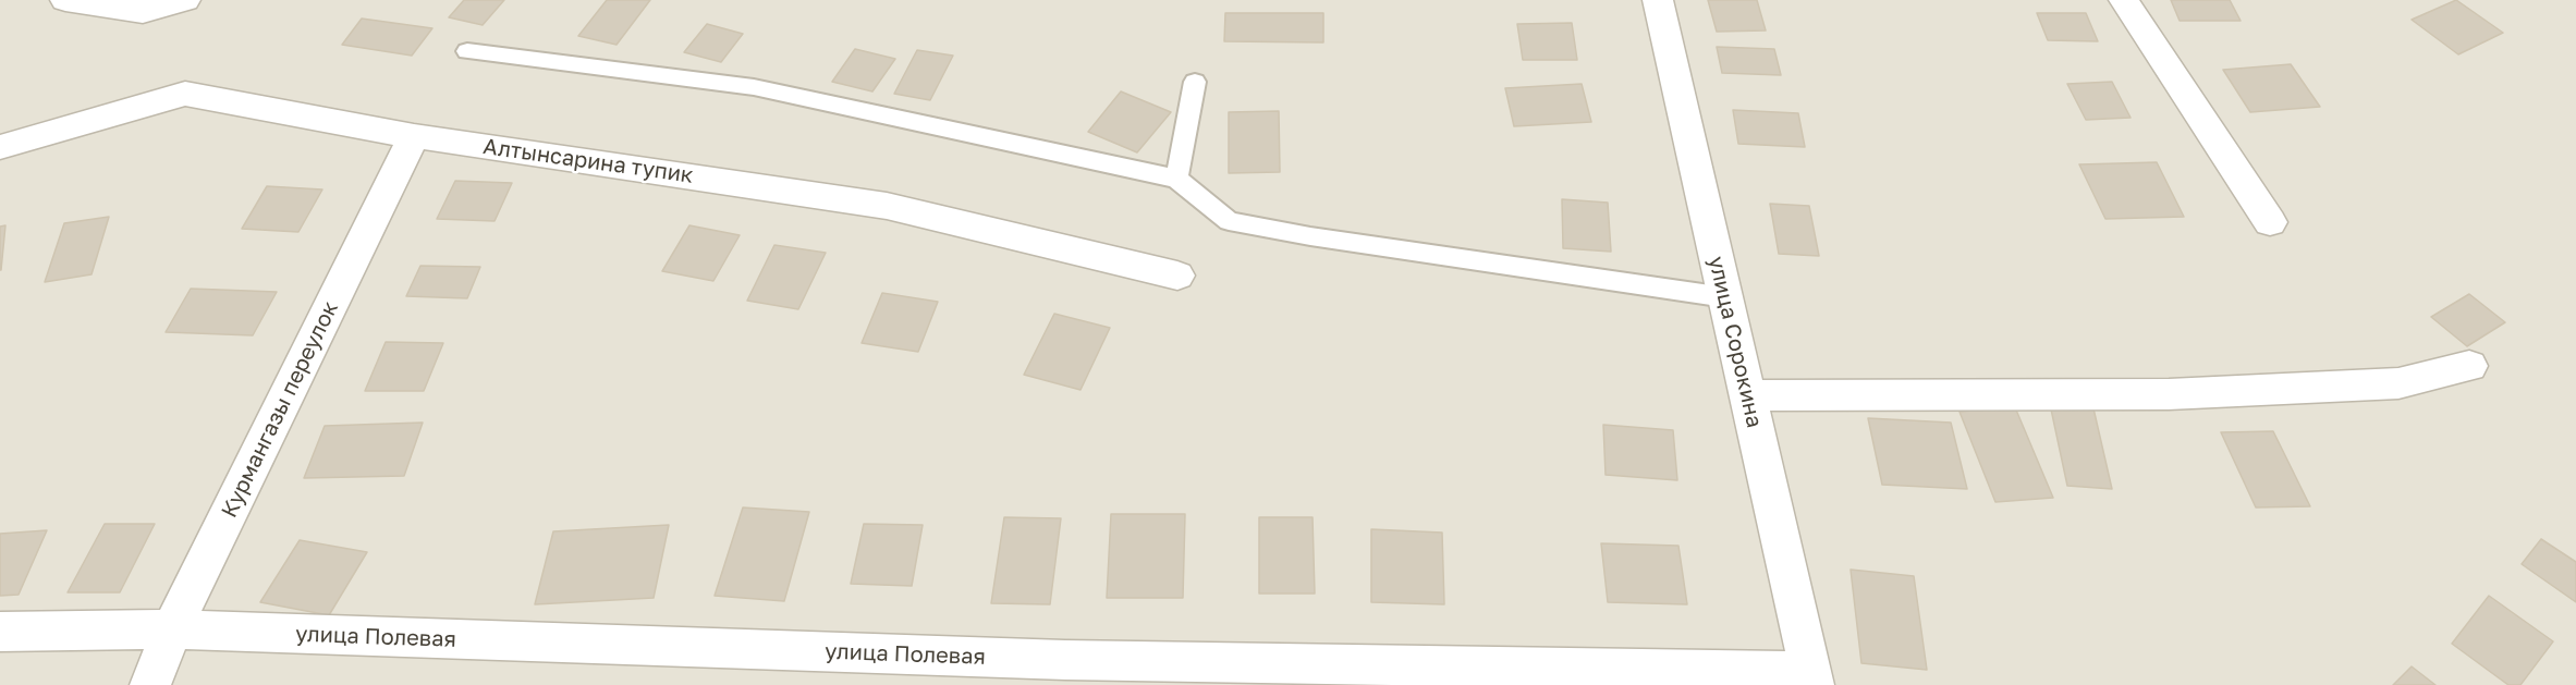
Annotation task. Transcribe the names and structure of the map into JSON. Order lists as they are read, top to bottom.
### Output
{
  "streets": {
    "street": [
      "Алтынсарина тупик",
      "улица Сорокина",
      "Курмангазы переулок",
      "улица Полевая"
    ]
  },
  "crossings": [
    ["Алтынсарина тупик", "Курмангазы переулок"],
    ["улица Сорокина", "улица Полевая"],
    ["Курмангазы переулок", "улица Полевая"]
  ]
}
